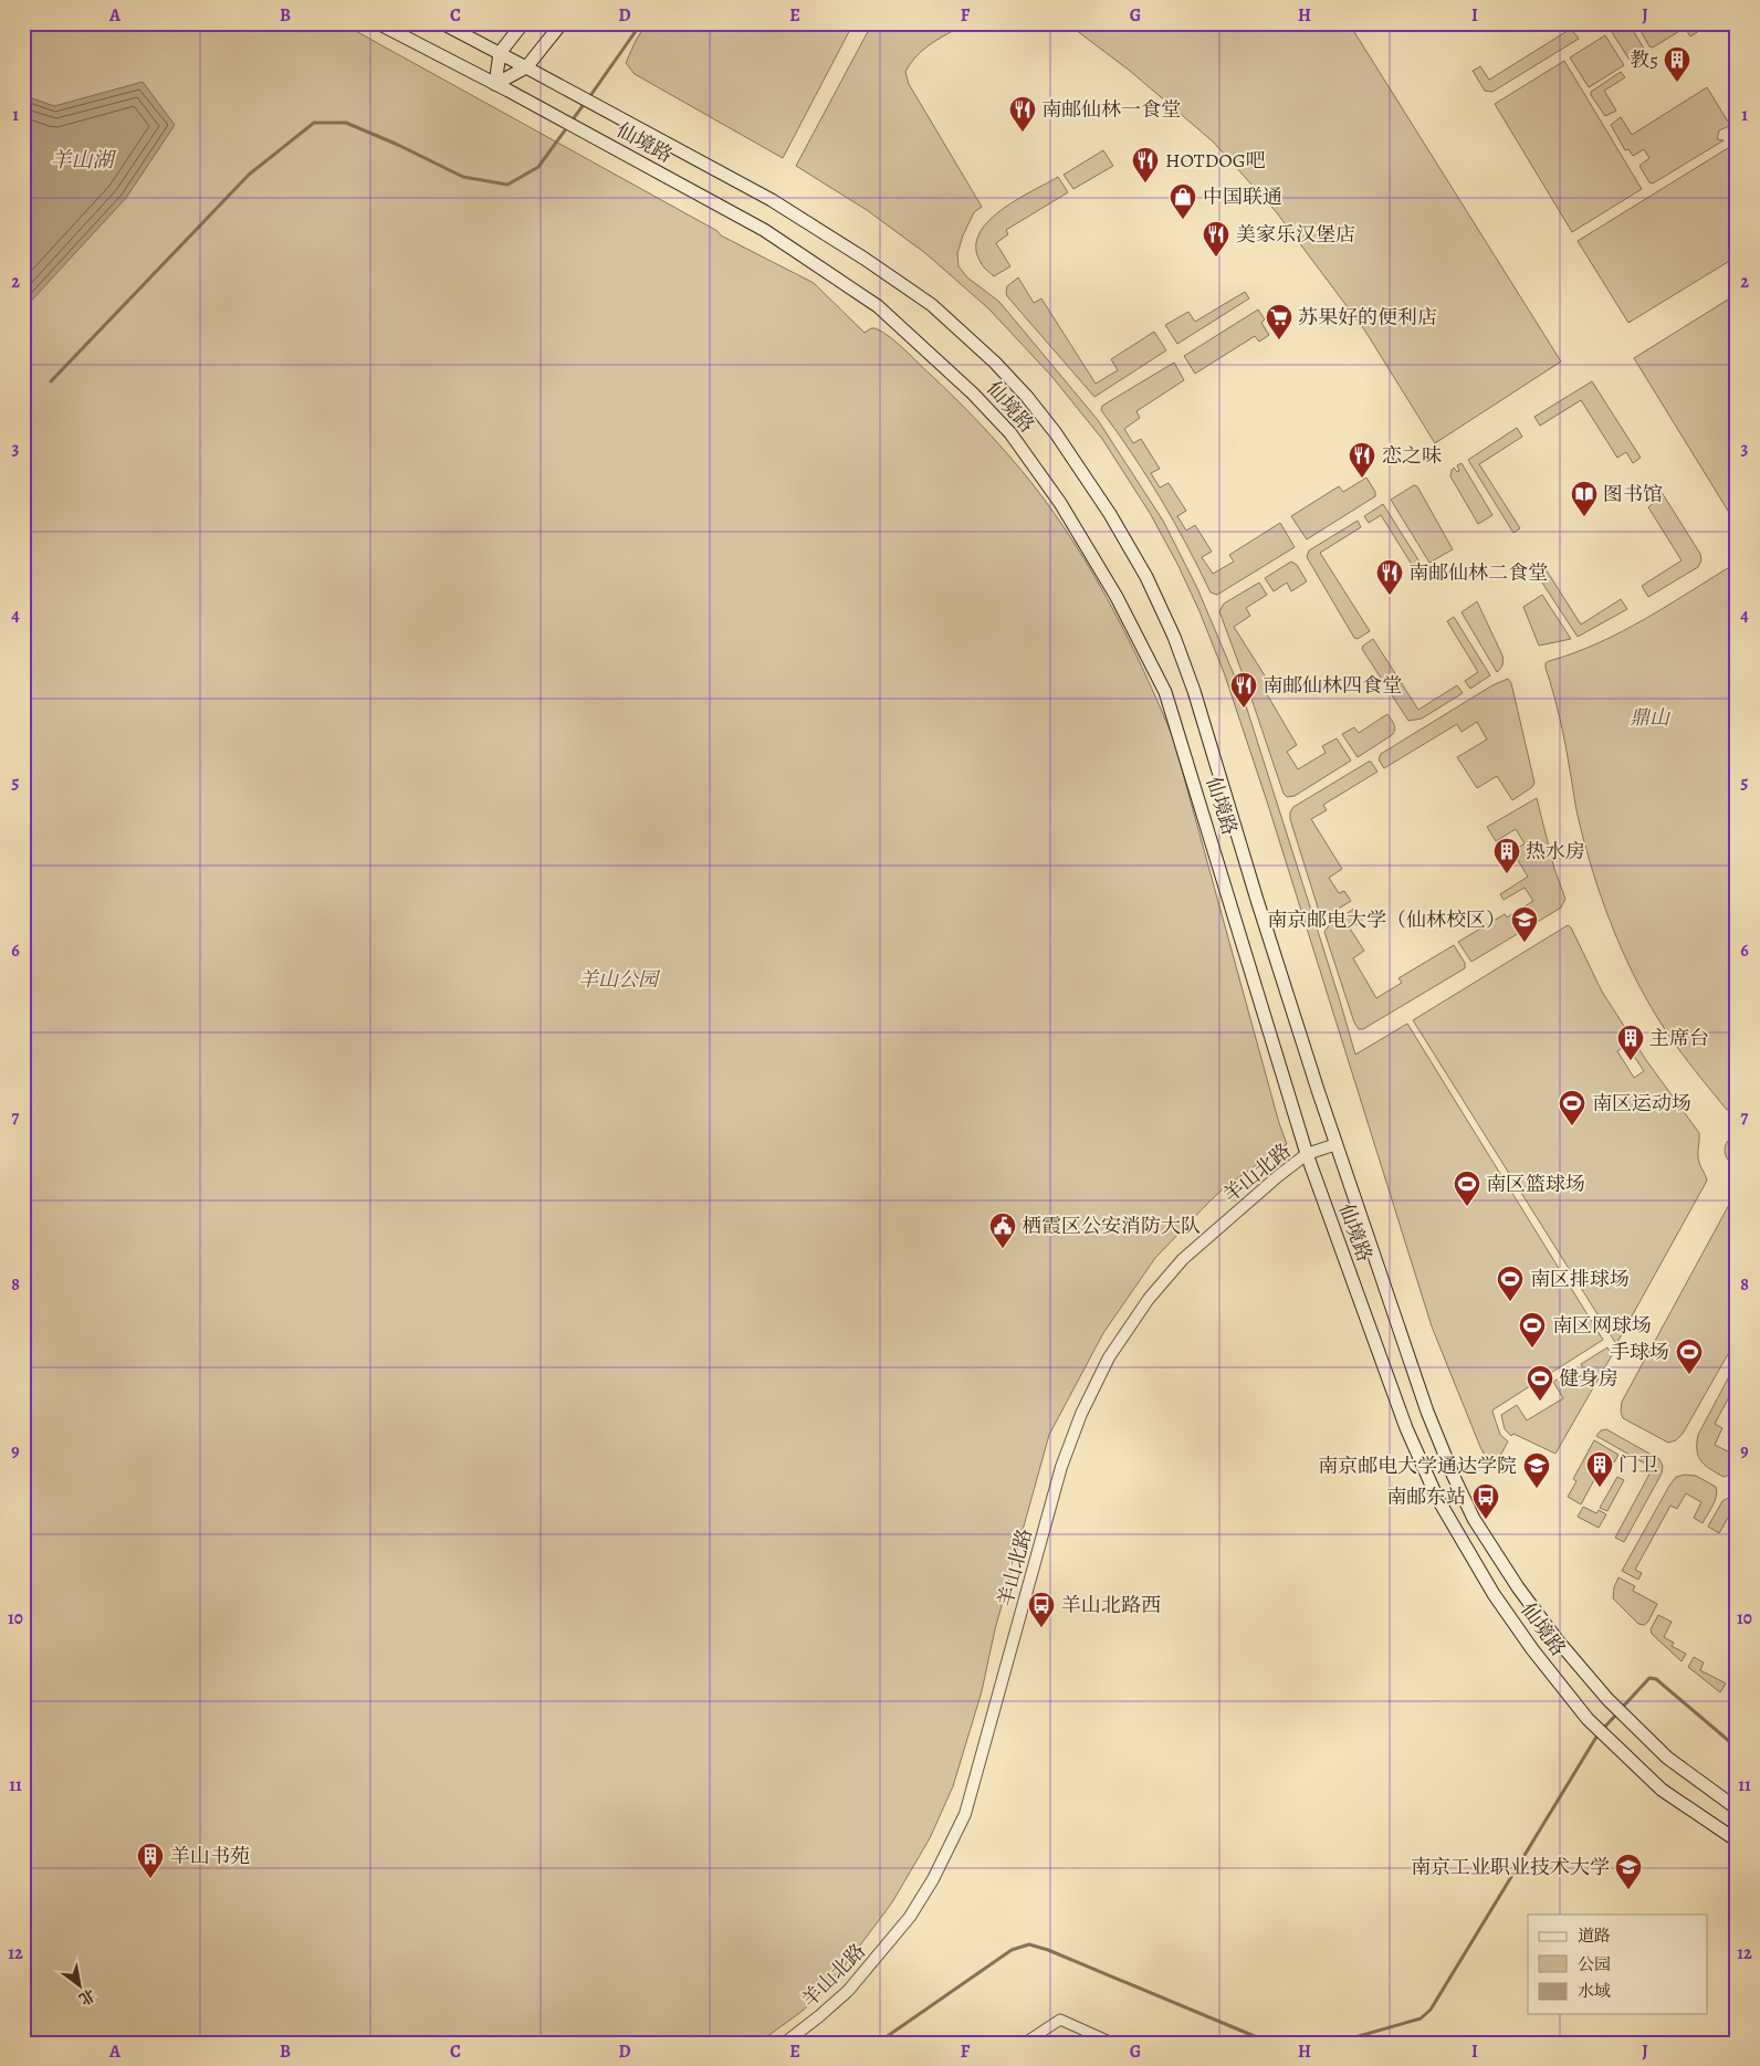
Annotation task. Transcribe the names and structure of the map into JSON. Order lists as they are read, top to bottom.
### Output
{
  "streets": {
    "main road": ["仙境路"],
    "street": ["羊山北路"]
  },
  "crossings": [
    ["仙境路", "羊山北路"]
  ],
  "water": ["羊山湖"],
  "parks": ["鼎山", "羊山公园"],
  "places": {
    "building": [
      "教5",
      "热水房",
      "主席台",
      "门卫",
      "羊山书苑"
    ],
    "restaurant": [
      "南邮仙林一食堂",
      "HOTDOG吧",
      "美家乐汉堡店",
      "恋之味",
      "南邮仙林二食堂",
      "南邮仙林四食堂"
    ],
    "shop": ["中国联通"],
    "supermarket": ["苏果好的便利店"],
    "library": ["图书馆"],
    "school or university": ["南京邮电大学（仙林校区）", "南京邮电大学通达学院", "南京工业职业技术大学"],
    "sports": [
      "南区运动场",
      "南区篮球场",
      "南区排球场",
      "南区网球场",
      "手球场",
      "健身房"
    ],
    "public building": ["栖霞区公安消防大队"],
    "bus stop": ["南邮东站", "羊山北路西"]
  },
  "legend": ["道路", "公园", "水域"],
  "north": "bottom right",
  "grid": {
    "columns": [
      "A",
      "B",
      "C",
      "D",
      "E",
      "F",
      "G",
      "H",
      "I",
      "J"
    ],
    "rows": [
      "1",
      "2",
      "3",
      "4",
      "5",
      "6",
      "7",
      "8",
      "9",
      "10",
      "11",
      "12"
    ]
  }
}
